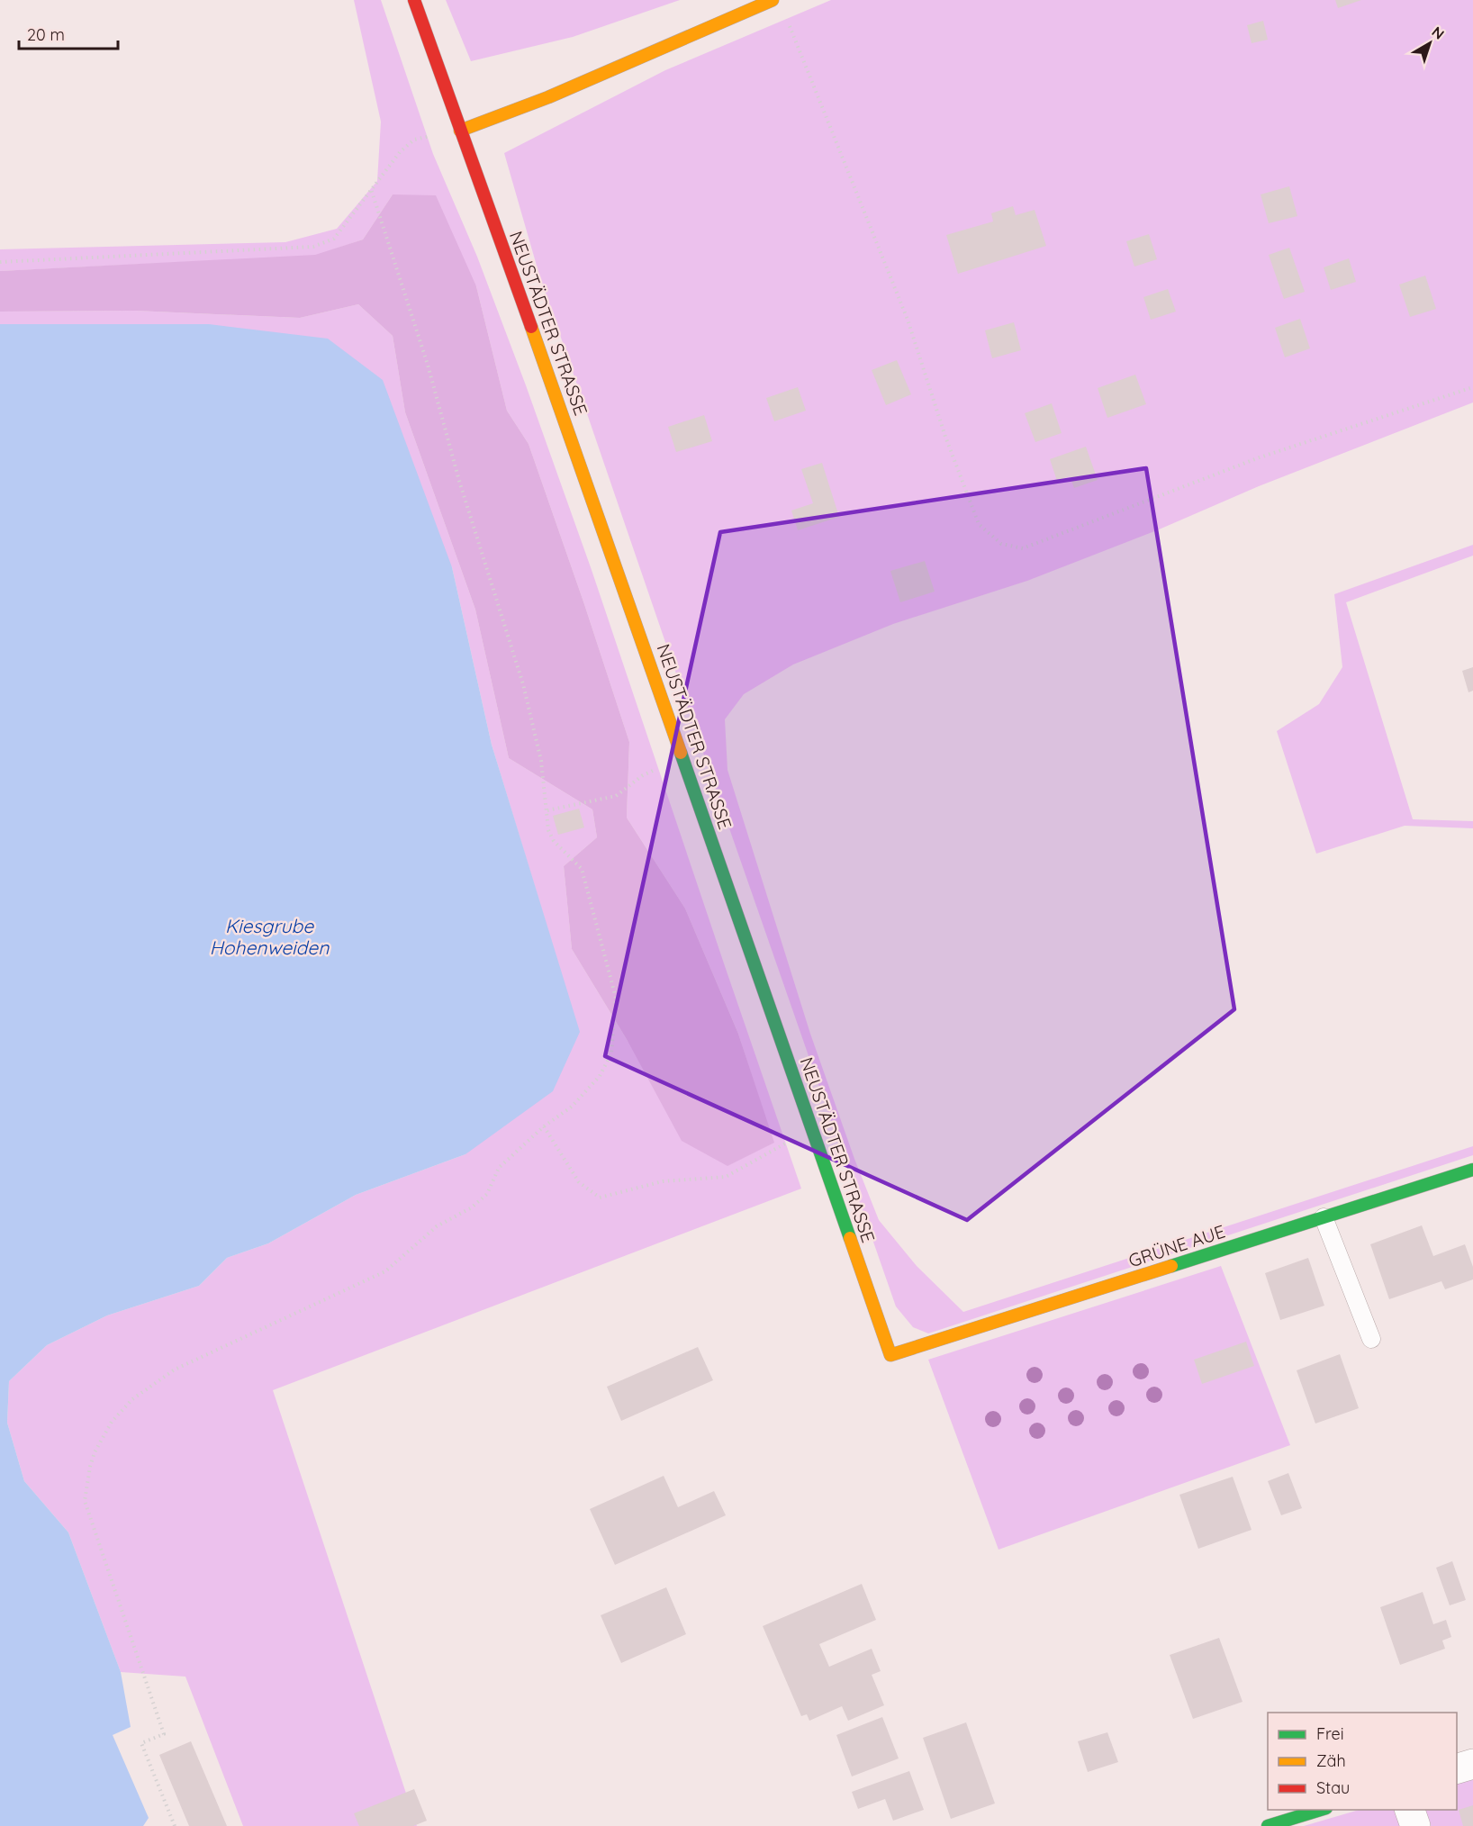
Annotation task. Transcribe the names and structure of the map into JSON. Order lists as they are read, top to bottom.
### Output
{
  "streets": {
    "main road": ["NEUSTÄDTER STRASSE", "GRÜNE AUE"]
  },
  "crossings": [
    ["NEUSTÄDTER STRASSE", "GRÜNE AUE"]
  ],
  "water": ["Kiesgrube Hohenweiden"],
  "legend": ["Frei", "Zäh", "Stau"],
  "scale_bar": "20 m",
  "north": "top right"
}
